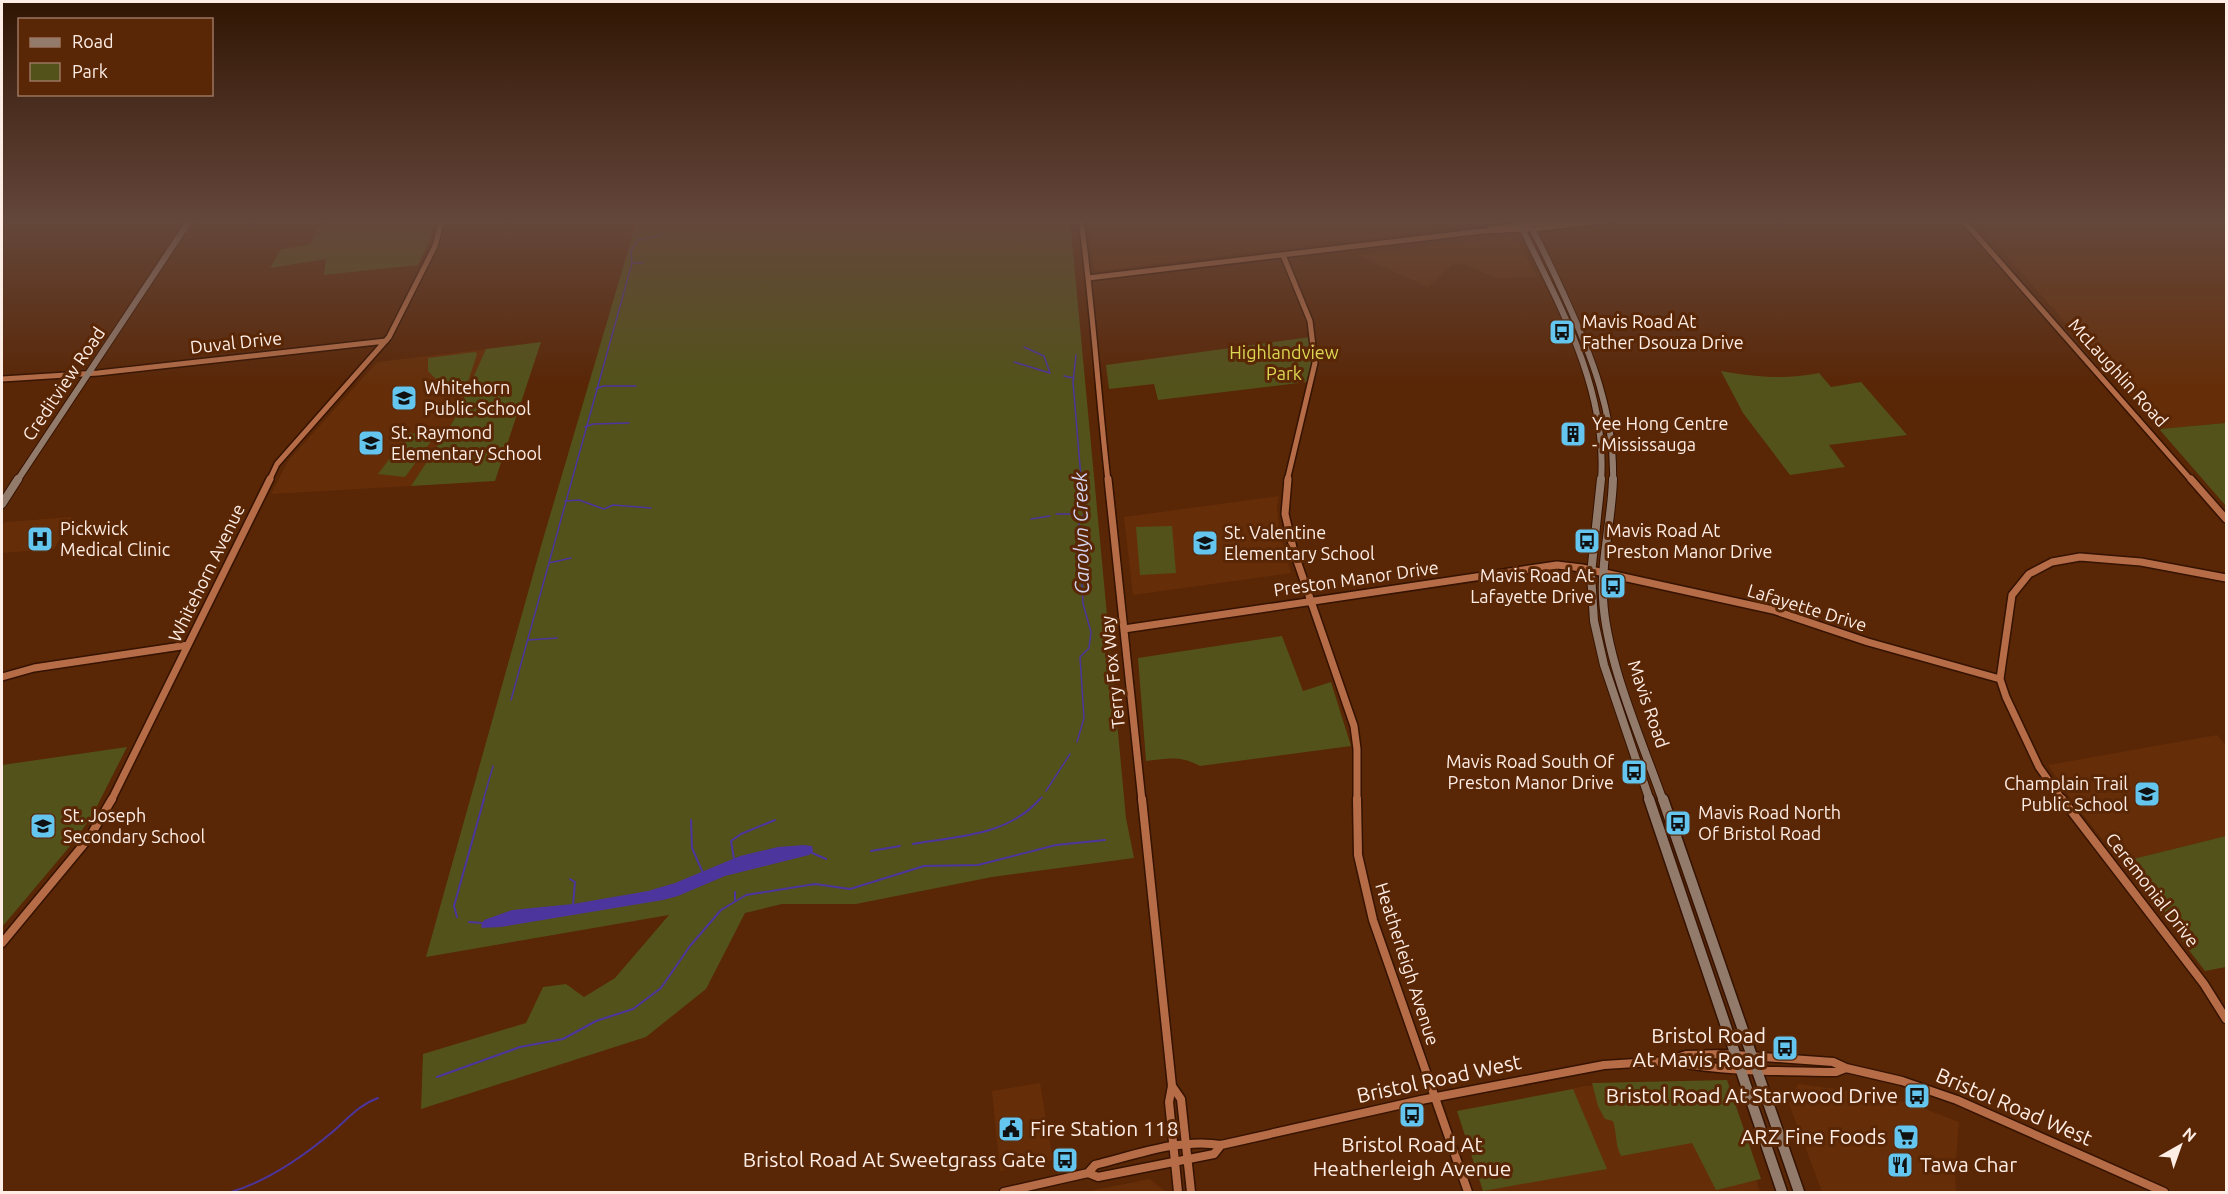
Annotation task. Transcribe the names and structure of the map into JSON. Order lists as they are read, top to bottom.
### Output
{
  "streets": {
    "main road": ["Creditview Road", "Mavis Road"],
    "street": [
      "Duval Drive",
      "McLaughlin Road",
      "Whitehorn Avenue",
      "Preston Manor Drive",
      "Lafayette Drive",
      "Terry Fox Way",
      "Ceremonial Drive",
      "Heatherleigh Avenue",
      "Bristol Road West"
    ]
  },
  "crossings": [
    ["Duval Drive", "Creditview Road"],
    ["Duval Drive", "Whitehorn Avenue"],
    ["Preston Manor Drive", "Lafayette Drive"],
    ["Preston Manor Drive", "Terry Fox Way"],
    ["Preston Manor Drive", "Mavis Road"],
    ["Preston Manor Drive", "Heatherleigh Avenue"],
    ["Lafayette Drive", "Mavis Road"],
    ["Lafayette Drive", "Ceremonial Drive"],
    ["Terry Fox Way", "Bristol Road West"],
    ["Mavis Road", "Bristol Road West"],
    ["Heatherleigh Avenue", "Bristol Road West"]
  ],
  "water": ["Carolyn Creek"],
  "parks": ["Highlandview Park"],
  "places": {
    "bus stop": [
      "Mavis Road At Father Dsouza Drive",
      "Mavis Road At Preston Manor Drive",
      "Mavis Road At Lafayette Drive",
      "Mavis Road South Of Preston Manor Drive",
      "Mavis Road North Of Bristol Road",
      "Bristol Road At Mavis Road",
      "Bristol Road At Starwood Drive",
      "Bristol Road At Heatherleigh Avenue",
      "Bristol Road At Sweetgrass Gate"
    ],
    "school or university": [
      "Whitehorn Public School",
      "St. Raymond Elementary School",
      "St. Valentine Elementary School",
      "Champlain Trail Public School",
      "St. Joseph Secondary School"
    ],
    "building": ["Yee Hong Centre - Mississauga"],
    "hospital": ["Pickwick Medical Clinic"],
    "public building": ["Fire Station 118"],
    "supermarket": ["ARZ Fine Foods"],
    "restaurant": ["Tawa Char"]
  },
  "legend": ["Road", "Park"],
  "north": "top right"
}
